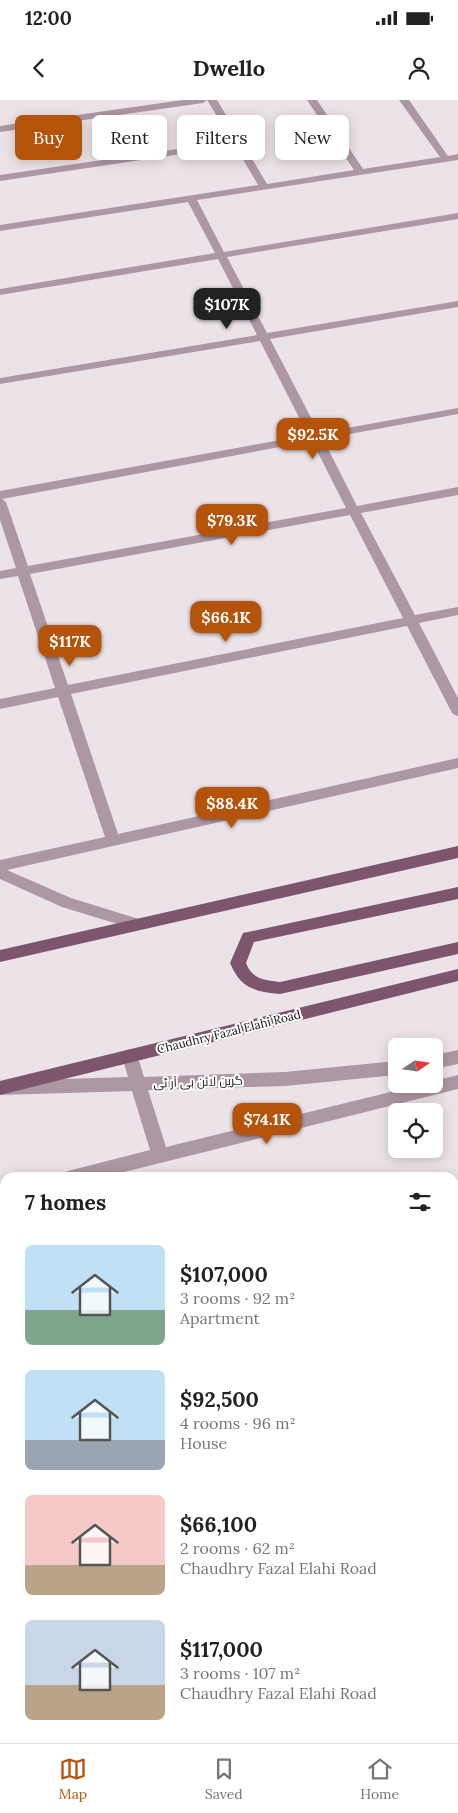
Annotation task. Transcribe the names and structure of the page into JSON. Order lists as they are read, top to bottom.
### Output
{
  "streets": {
    "main road": ["Chaudhry Fazal Elahi Road"],
    "street": ["گرین لائن بی آر ٹی"]
  },
  "crossings": [
    ["Chaudhry Fazal Elahi Road", "گرین لائن بی آر ٹی"]
  ],
  "north": "right",
  "page": {
    "status": "12:00",
    "header": "Dwello",
    "chip": [
      "Buy",
      "Rent",
      "Filters",
      "New"
    ],
    "price": [
      "$107K",
      "$92.5K",
      "$79.3K",
      "$66.1K",
      "$117K",
      "$88.4K",
      "$74.1K"
    ],
    "heading": "7 homes",
    "list": [
      {
        "name": "$107,000",
        "note": "3 rooms · 92 m² · Apartment"
      },
      {
        "name": "$92,500",
        "note": "4 rooms · 96 m² · House"
      },
      {
        "name": "$66,100",
        "note": "2 rooms · 62 m² · Chaudhry Fazal Elahi Road"
      },
      {
        "name": "$117,000",
        "note": "3 rooms · 107 m² · Chaudhry Fazal Elahi Road"
      }
    ],
    "tabs": ["Map", "Saved", "Home"]
  }
}
